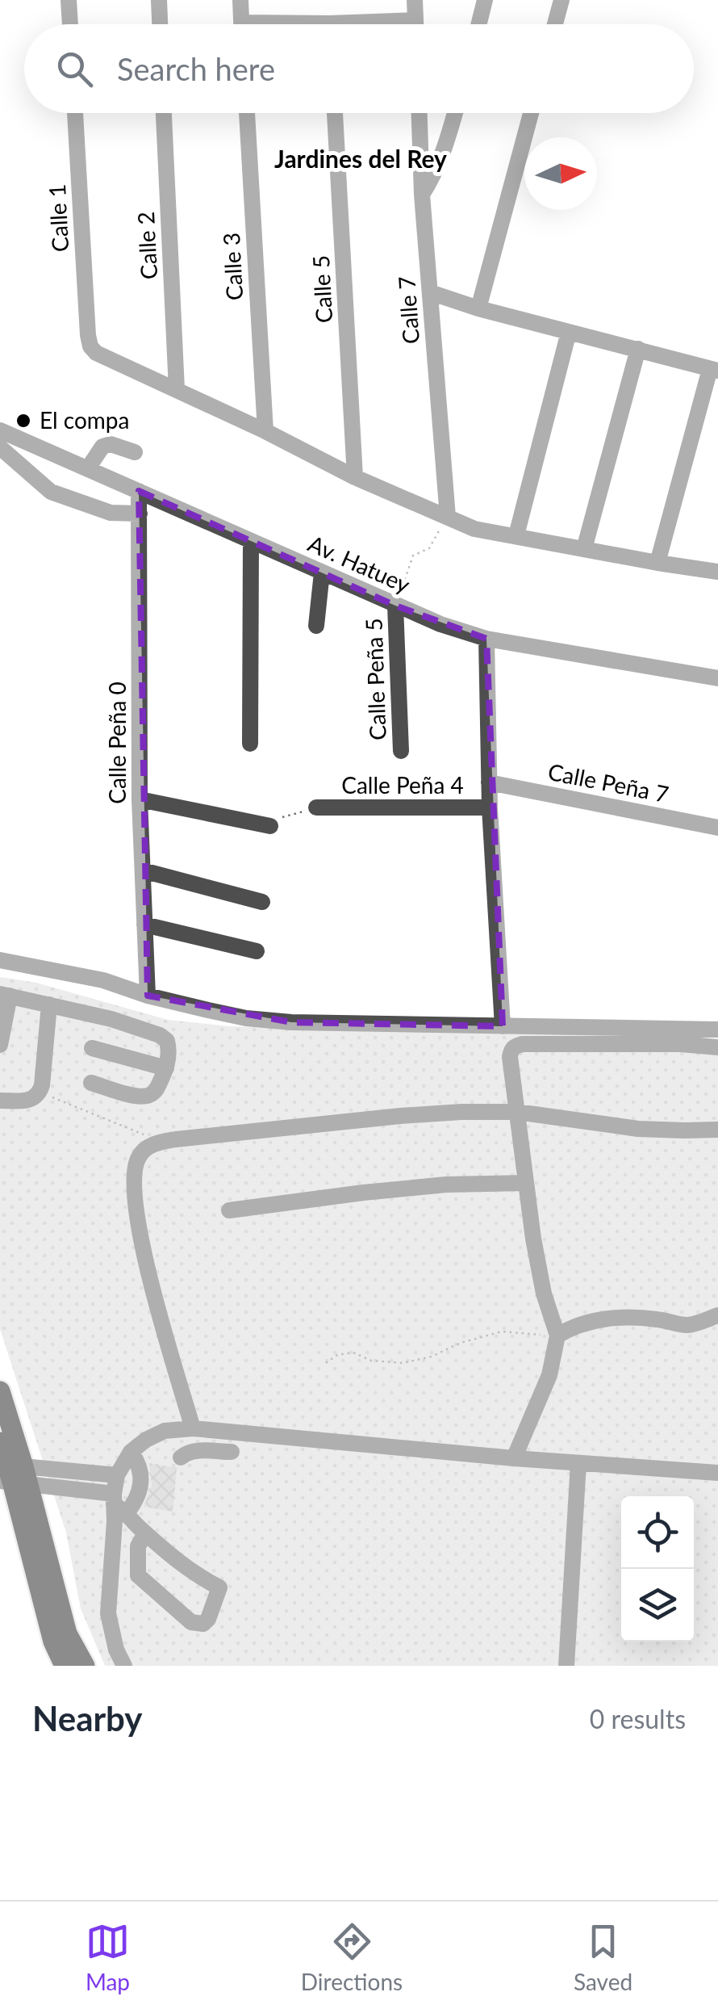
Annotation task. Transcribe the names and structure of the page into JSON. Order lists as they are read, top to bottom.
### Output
{
  "streets": {
    "street": [
      "Calle 1",
      "Calle 2",
      "Calle 3",
      "Calle 5",
      "Calle 7",
      "Av. Hatuey",
      "Calle Peña 5",
      "Calle Peña 0",
      "Calle Peña 7",
      "Calle Peña 4"
    ]
  },
  "crossings": [
    ["Calle 1", "Calle 2"],
    ["Av. Hatuey", "Calle Peña 5"],
    ["Av. Hatuey", "Calle Peña 0"]
  ],
  "districts": ["Jardines del Rey"],
  "places": ["El compa"],
  "north": "right",
  "page": {
    "search": "Search here",
    "heading": ["Nearby", "0 results"],
    "nav": ["Map", "Directions", "Saved"]
  }
}
